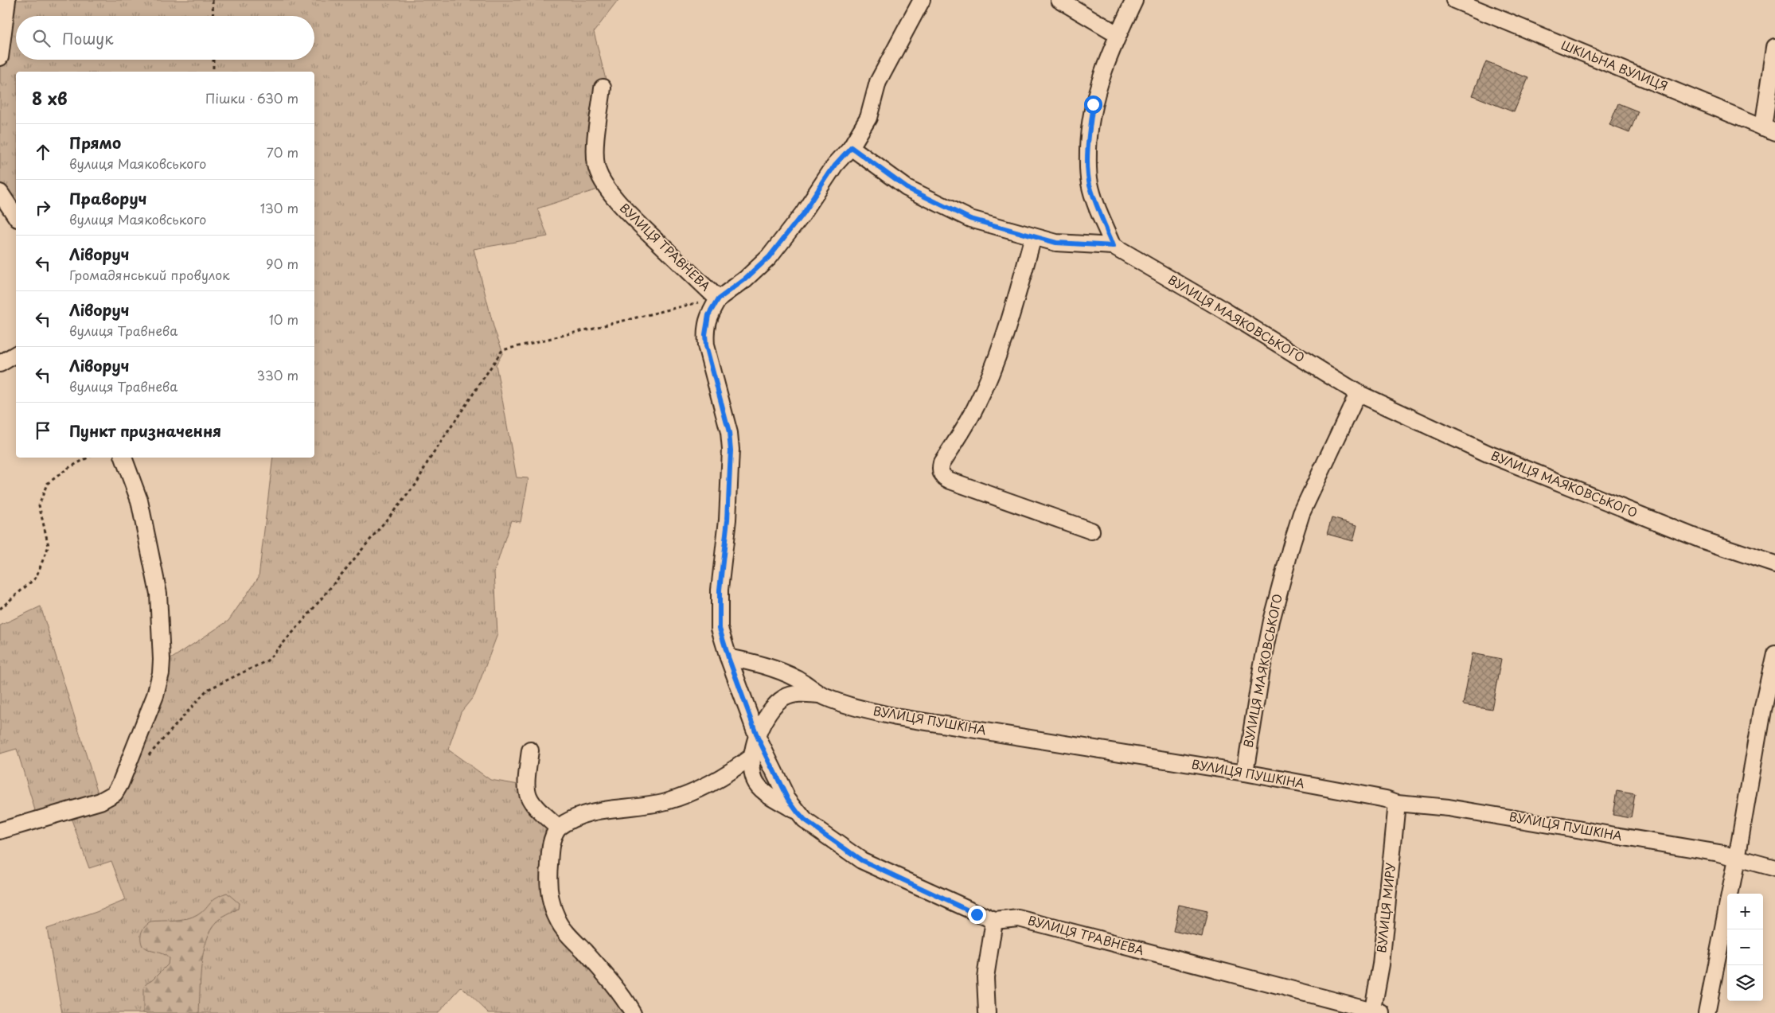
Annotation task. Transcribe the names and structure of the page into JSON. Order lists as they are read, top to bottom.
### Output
{
  "streets": {
    "street": [
      "ШКІЛЬНА ВУЛИЦЯ",
      "ВУЛИЦЯ ТРАВНЕВА",
      "ВУЛИЦЯ МАЯКОВСЬКОГО",
      "ВУЛИЦЯ ПУШКІНА",
      "ВУЛИЦЯ МИРУ"
    ]
  },
  "crossings": [
    ["ВУЛИЦЯ ТРАВНЕВА", "ВУЛИЦЯ ПУШКІНА"],
    ["ВУЛИЦЯ ТРАВНЕВА", "ВУЛИЦЯ МИРУ"],
    ["ВУЛИЦЯ МАЯКОВСЬКОГО", "ВУЛИЦЯ ПУШКІНА"],
    ["ВУЛИЦЯ ПУШКІНА", "ВУЛИЦЯ МИРУ"]
  ],
  "page": {
    "search": "Пошук",
    "heading": ["8 хв", "Пішки · 630 m"],
    "list": [
      ["Прямо", "вулиця Маяковського", "70 m"],
      ["Праворуч", "вулиця Маяковського", "130 m"],
      ["Ліворуч", "Громадянський провулок", "90 m"],
      ["Ліворуч", "вулиця Травнева", "10 m"],
      ["Ліворуч", "вулиця Травнева", "330 m"],
      "Пункт призначення"
    ],
    "map_buttons": ["+", "−"]
  }
}
